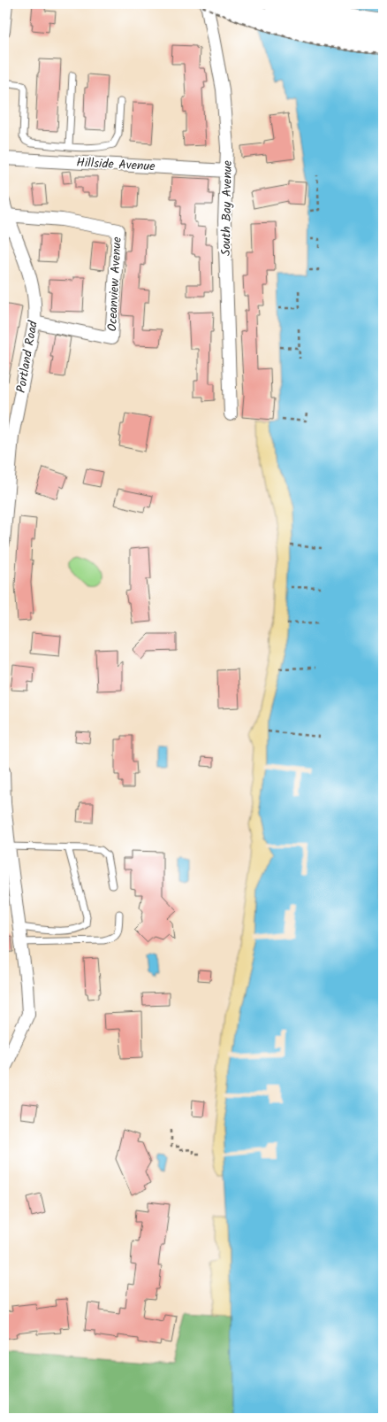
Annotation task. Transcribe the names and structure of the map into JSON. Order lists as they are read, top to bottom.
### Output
{
  "streets": {
    "street": [
      "Hillside Avenue",
      "South Bay Avenue",
      "Oceanview Avenue",
      "Portland Road"
    ]
  },
  "crossings": [
    ["Hillside Avenue", "South Bay Avenue"],
    ["Oceanview Avenue", "Portland Road"]
  ]
}
